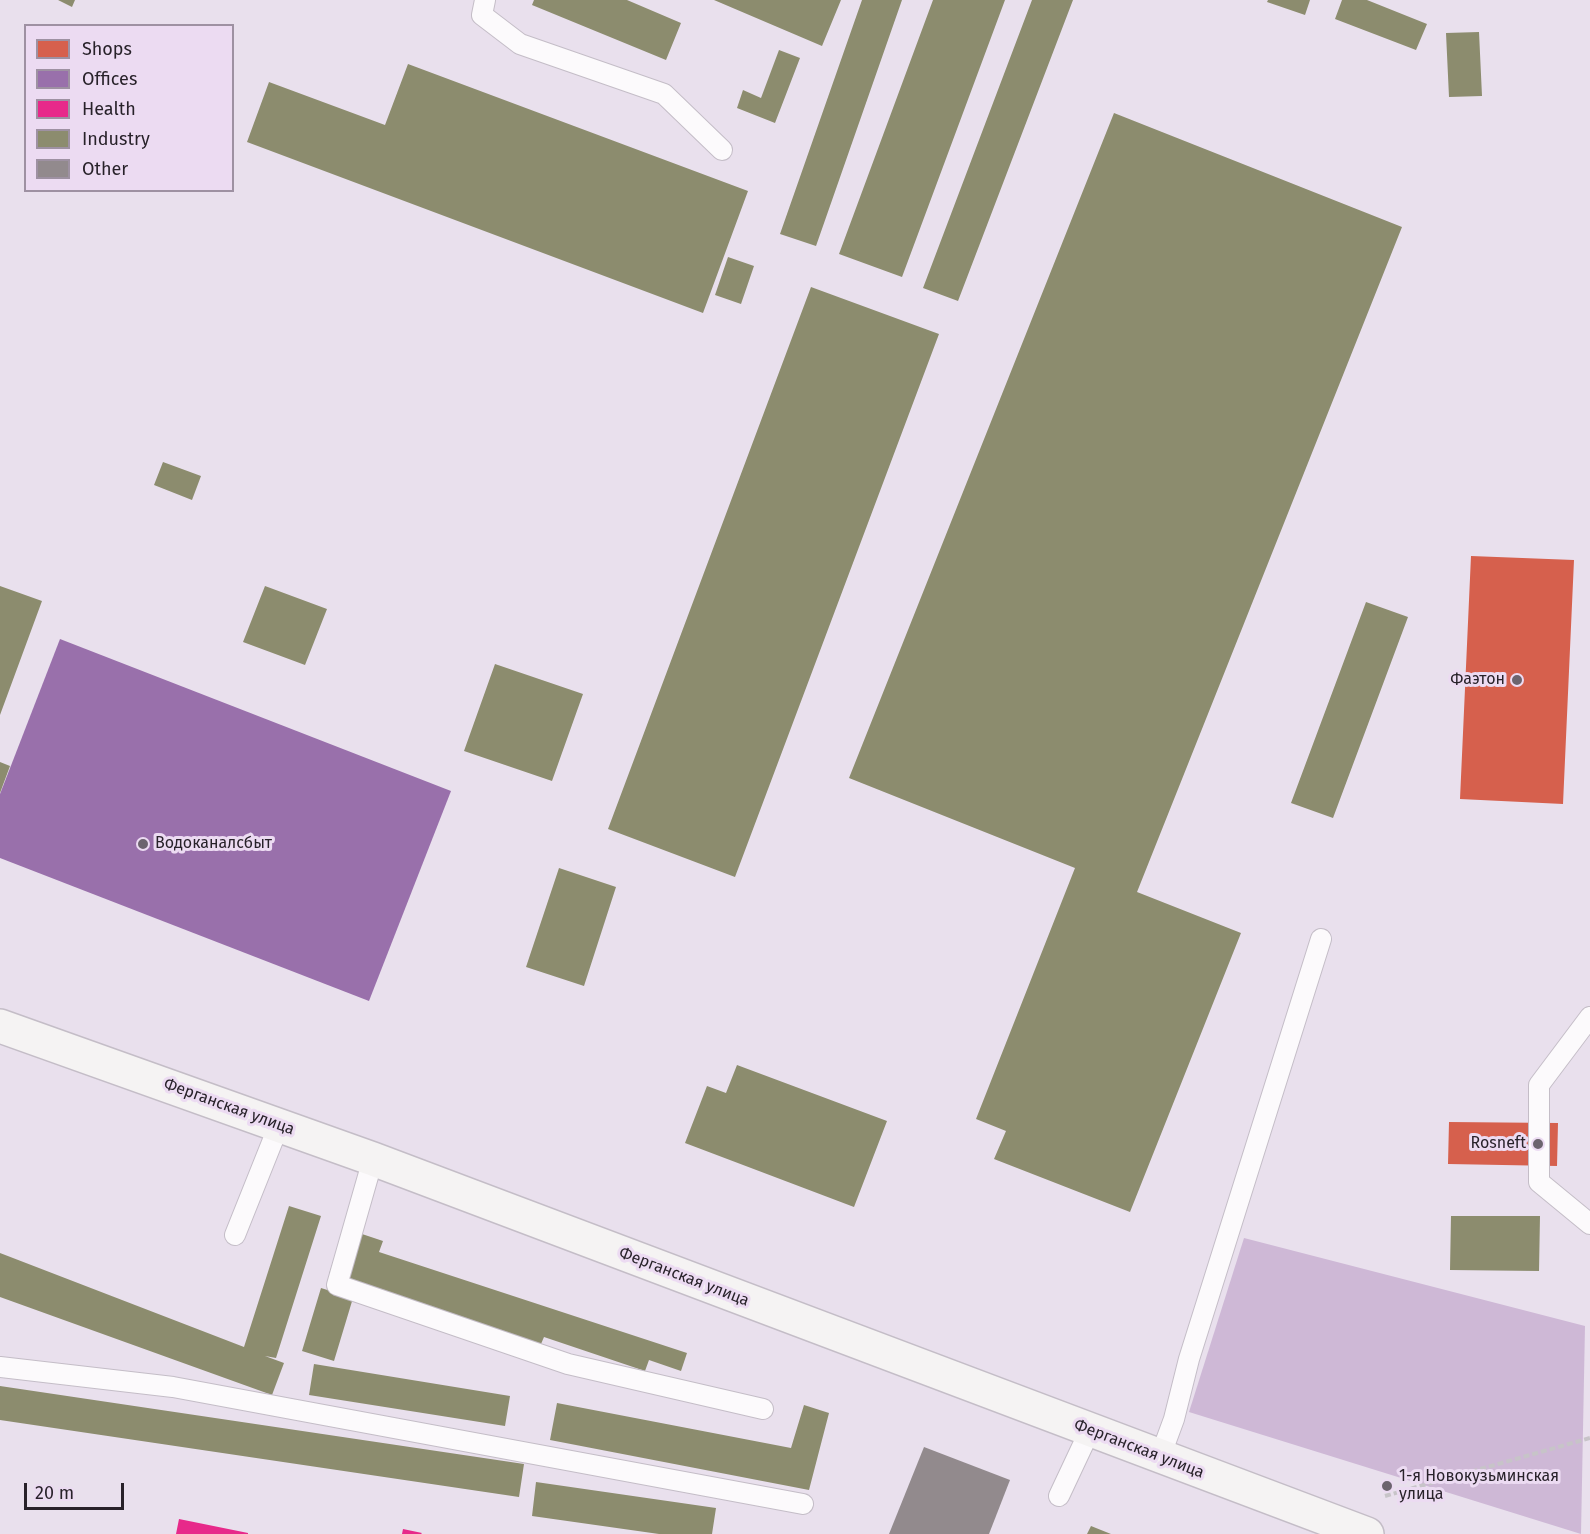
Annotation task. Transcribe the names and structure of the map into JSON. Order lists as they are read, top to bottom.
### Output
{
  "streets": {
    "street": ["Ферганская улица"]
  },
  "places": [
    "Фаэтон",
    "Водоканалсбыт",
    "Rosneft",
    "1-я Новокузьминская улица"
  ],
  "legend": [
    "Shops",
    "Offices",
    "Health",
    "Industry",
    "Other"
  ],
  "scale_bar": "20 m"
}
